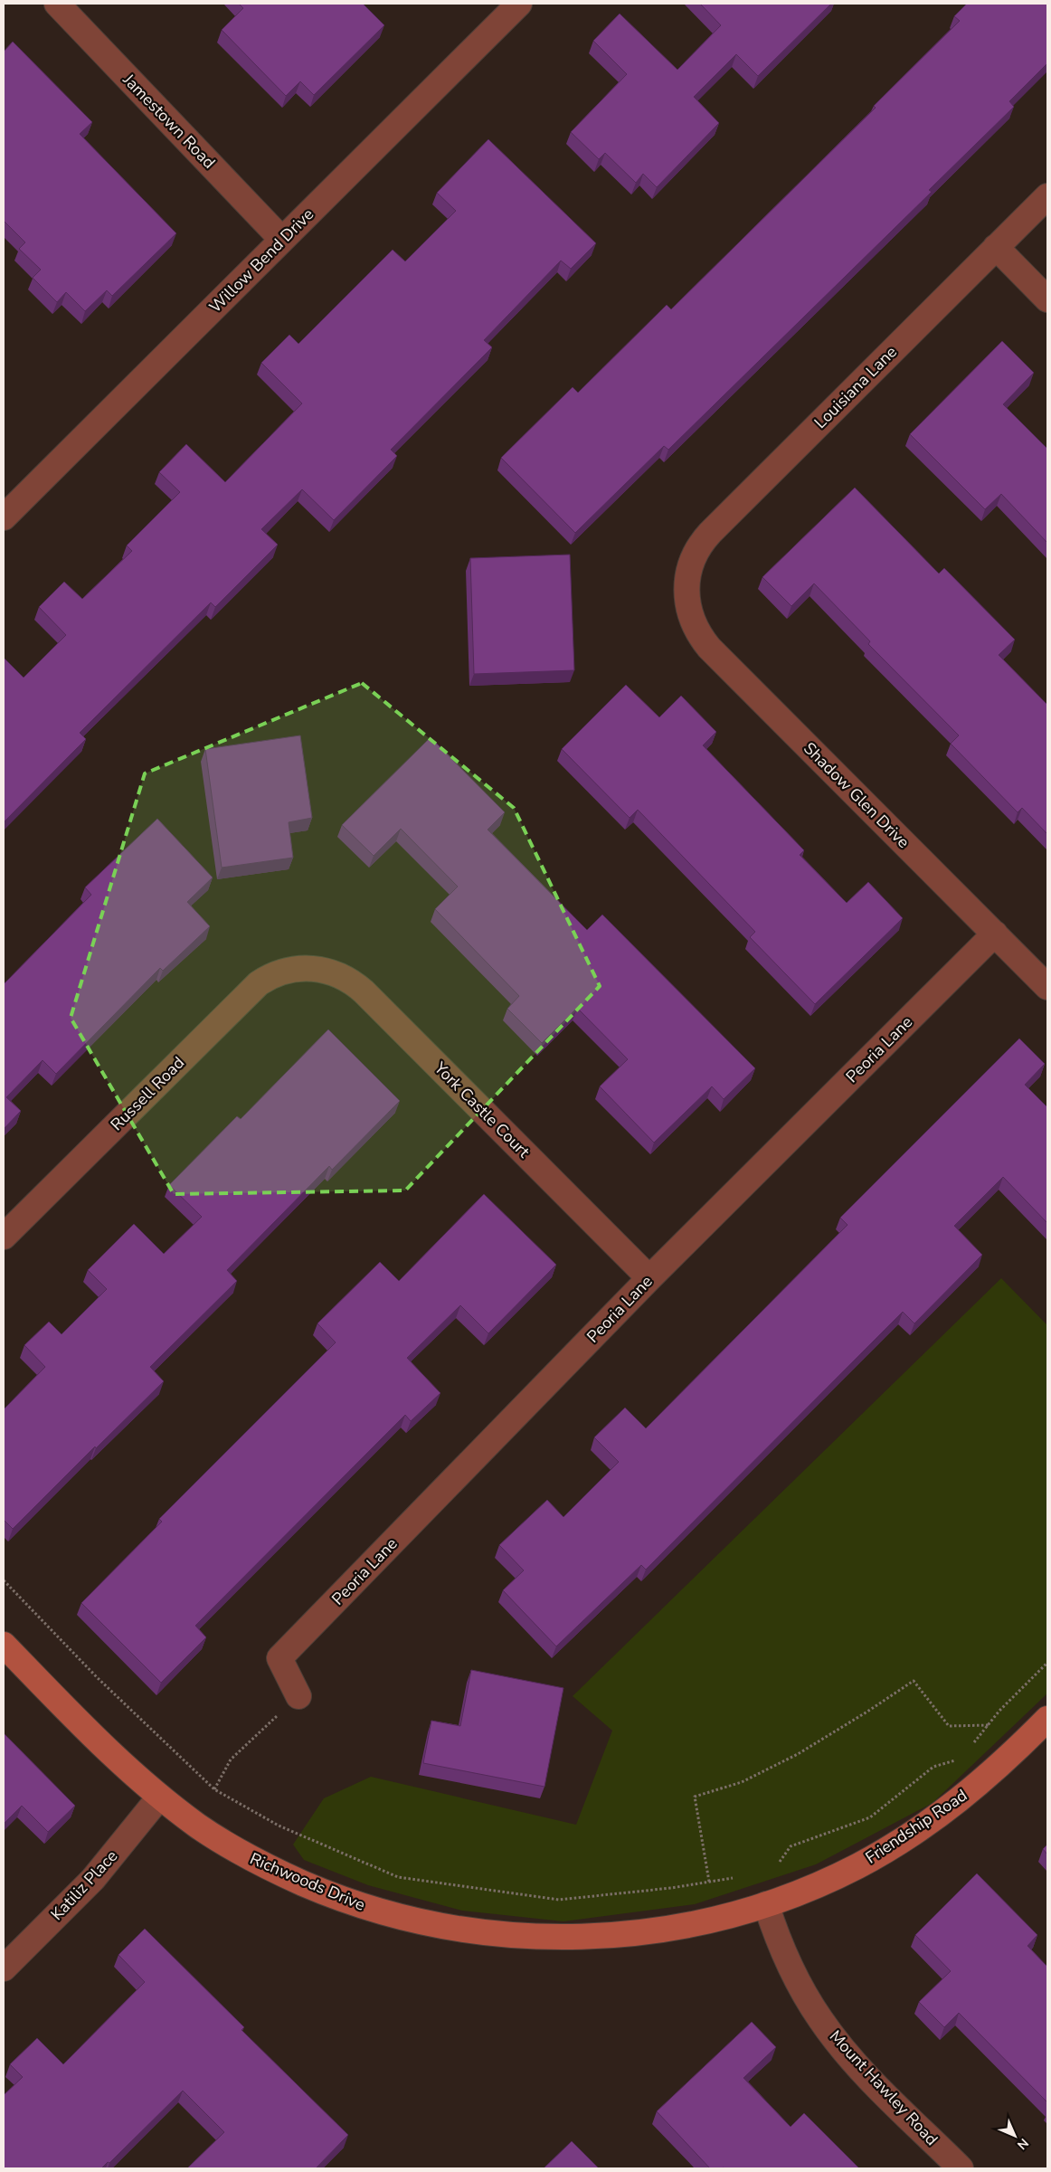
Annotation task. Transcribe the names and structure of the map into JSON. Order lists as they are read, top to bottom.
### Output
{
  "streets": {
    "street": [
      "Jamestown Road",
      "Willow Bend Drive",
      "Louisiana Lane",
      "Shadow Glen Drive",
      "Peoria Lane",
      "Russell Road",
      "York Castle Court",
      "Friendship Road",
      "Richwoods Drive",
      "Katiliz Place",
      "Mount Hawley Road"
    ]
  },
  "crossings": [
    ["Jamestown Road", "Willow Bend Drive"],
    ["Louisiana Lane", "Shadow Glen Drive"],
    ["Shadow Glen Drive", "Peoria Lane"],
    ["Peoria Lane", "York Castle Court"],
    ["Russell Road", "York Castle Court"],
    ["Friendship Road", "Richwoods Drive"],
    ["Friendship Road", "Mount Hawley Road"],
    ["Richwoods Drive", "Katiliz Place"],
    ["Richwoods Drive", "Mount Hawley Road"]
  ],
  "north": "bottom right"
}
